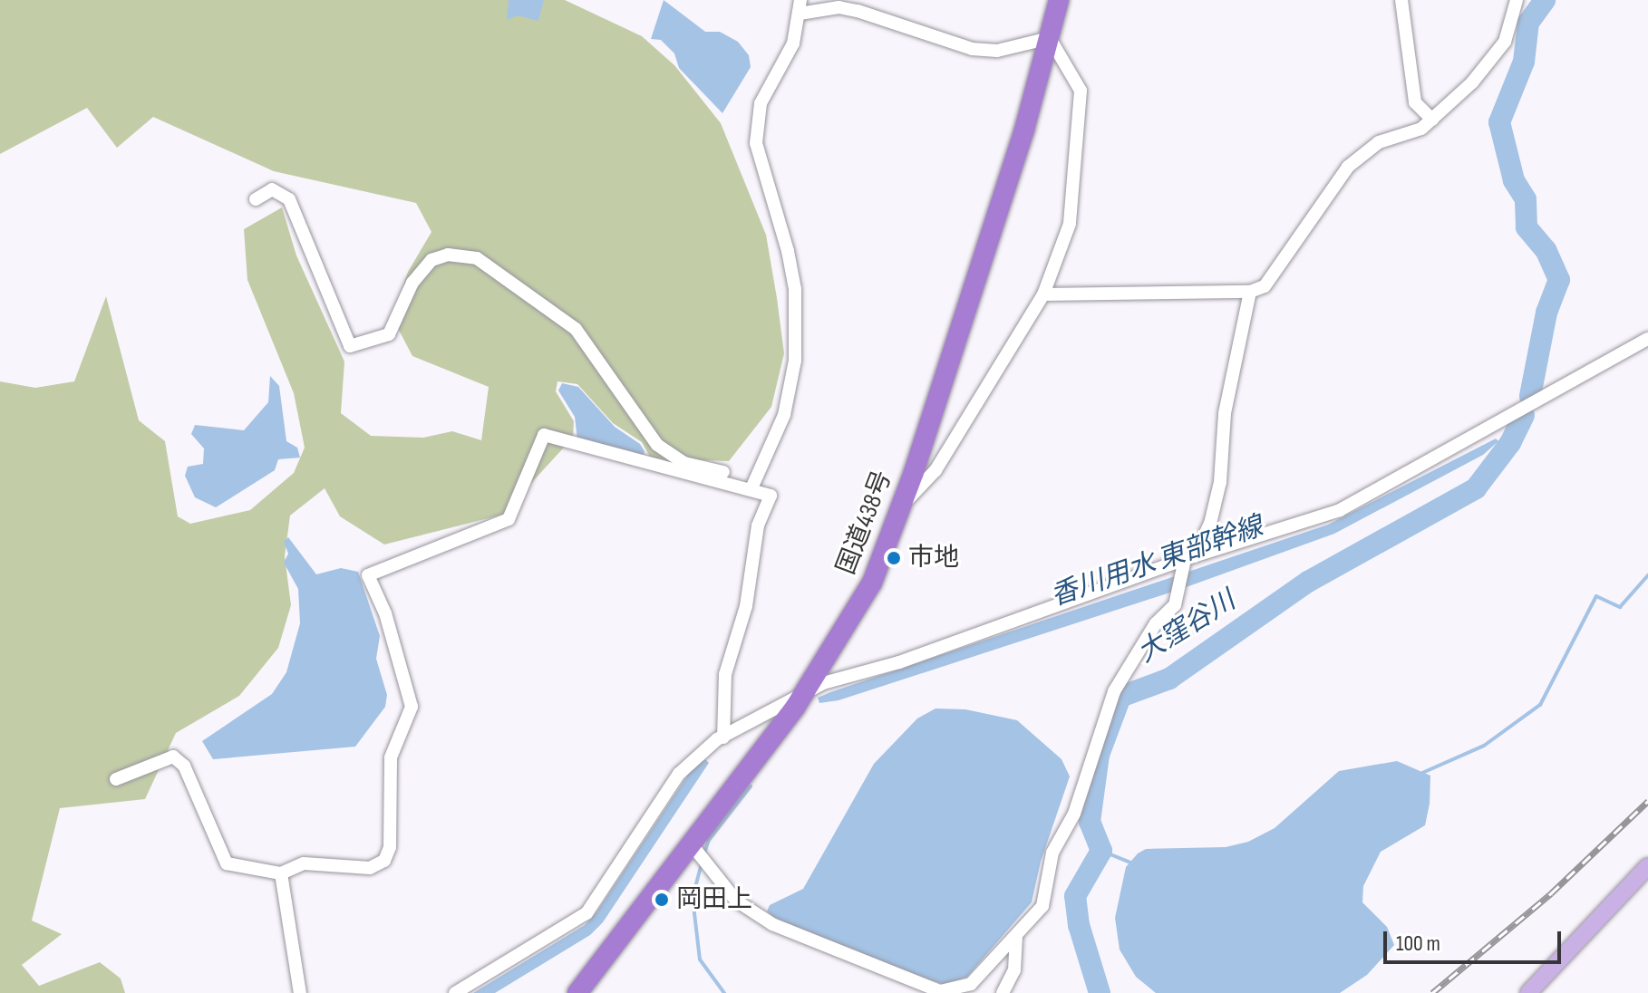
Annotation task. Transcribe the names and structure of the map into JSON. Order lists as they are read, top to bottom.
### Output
{
  "streets": {
    "highway": ["国道438号"]
  },
  "water": ["香川用水 東部幹線", "大窪谷川"],
  "places": ["市地", "岡田上"],
  "scale_bar": "100 m"
}
